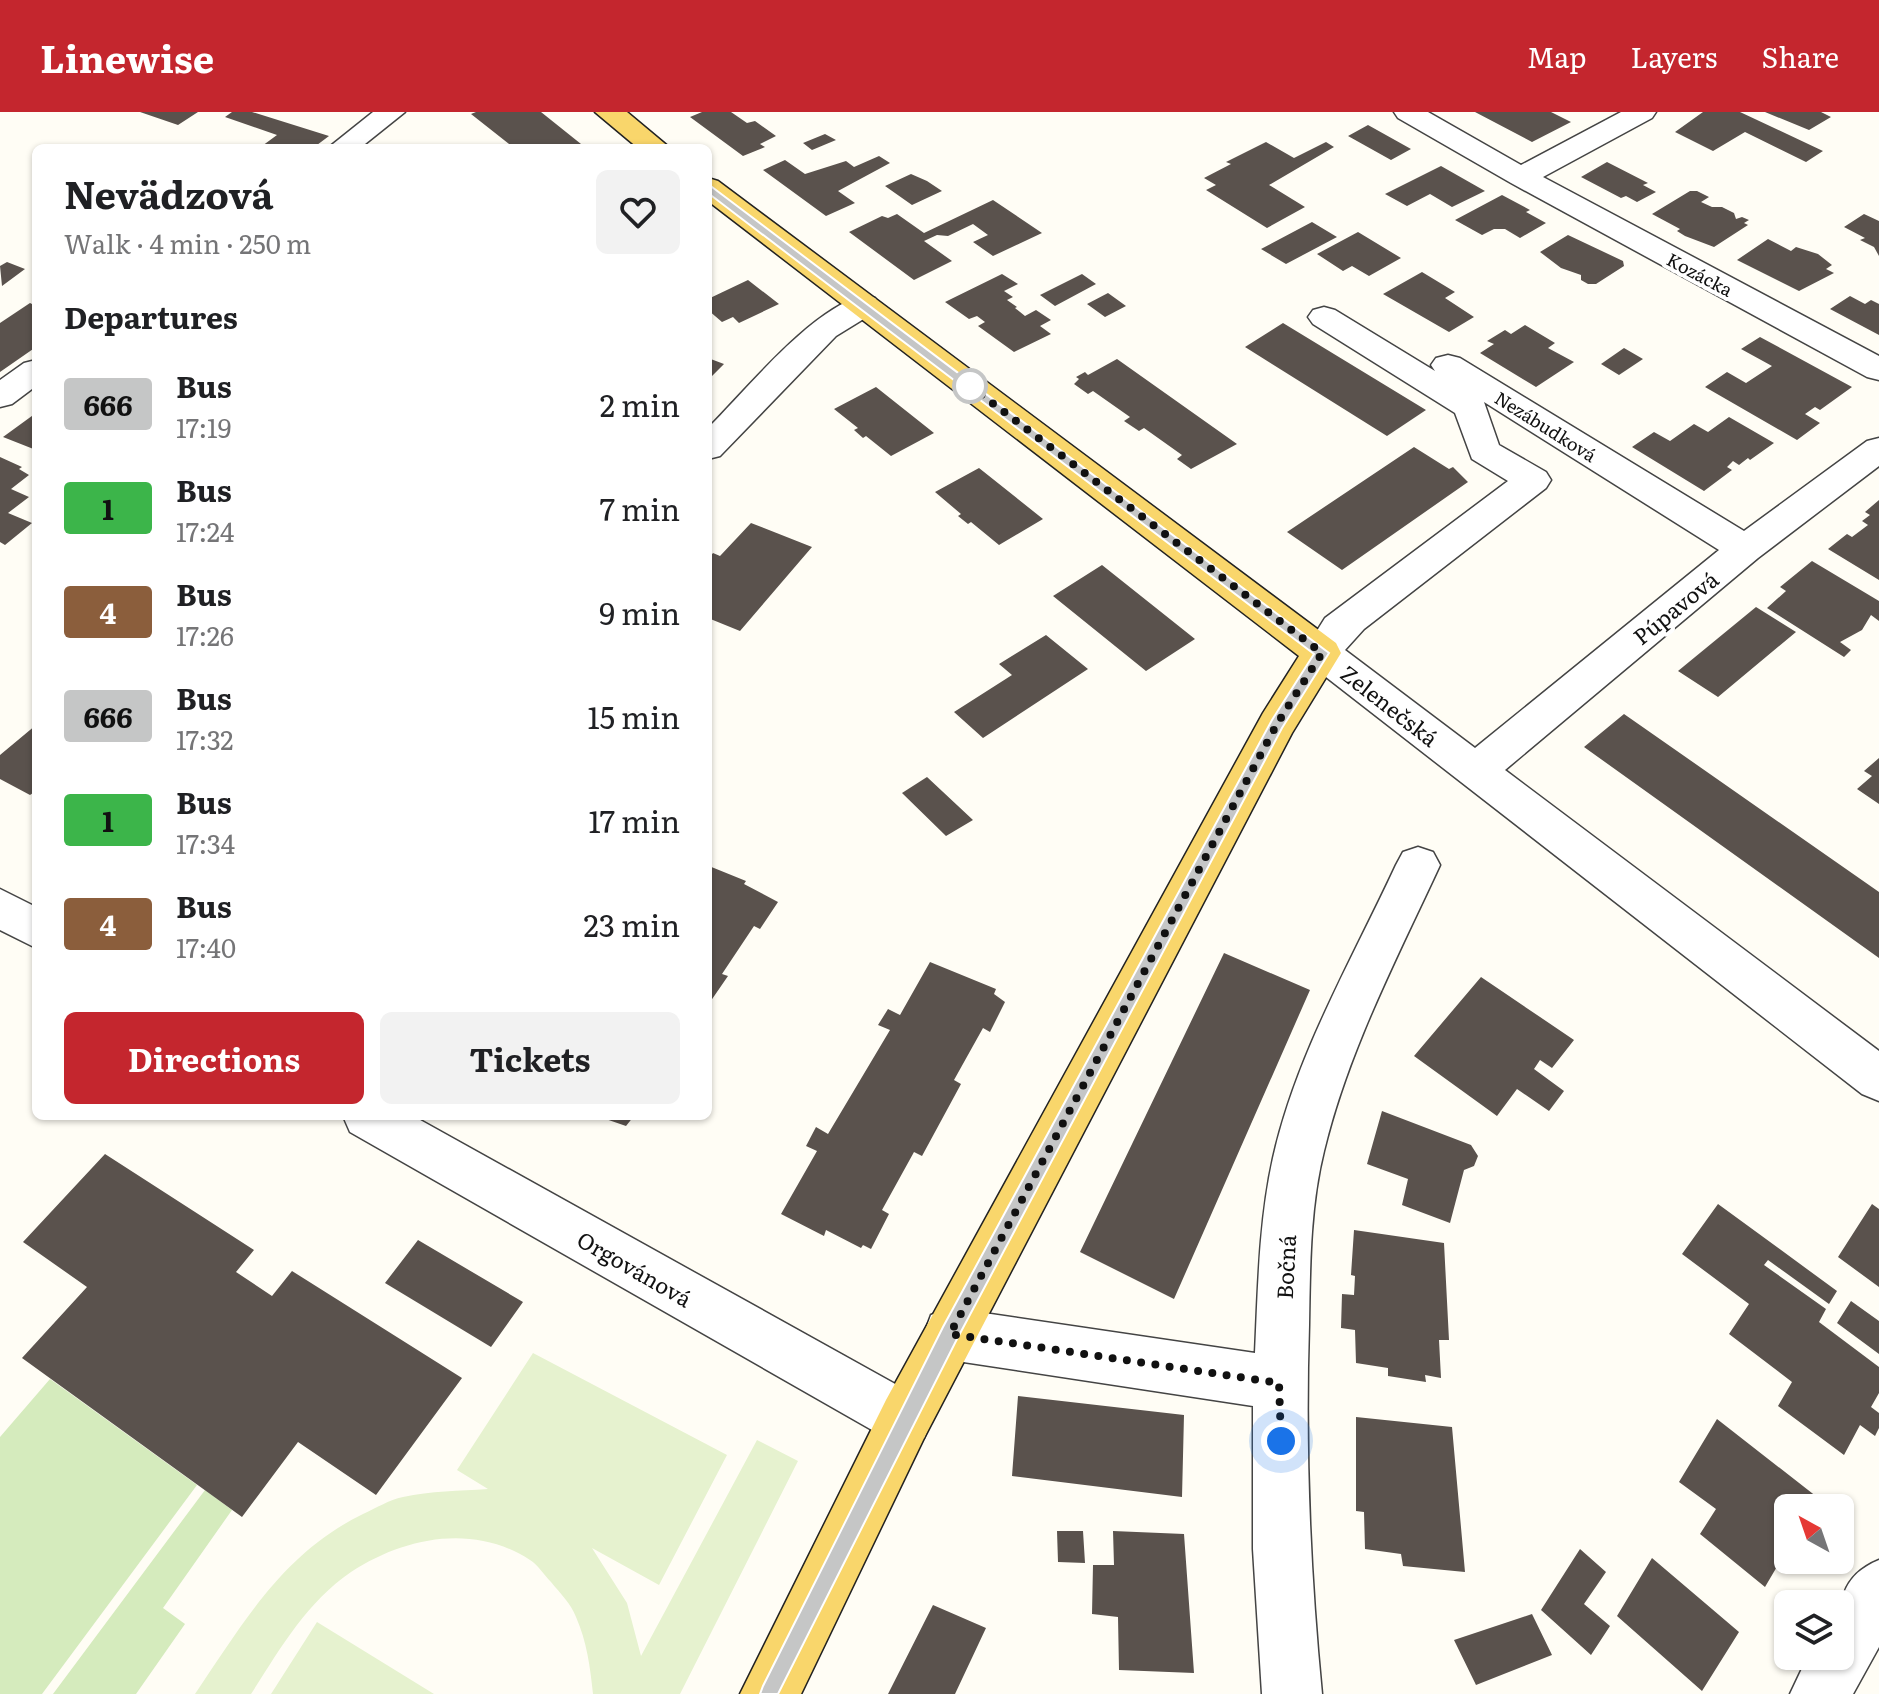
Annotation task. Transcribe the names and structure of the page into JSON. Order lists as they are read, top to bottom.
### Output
{
  "streets": {
    "main road": ["Zelenečská"],
    "street": [
      "Kozácka",
      "Nezábudková",
      "Púpavová",
      "Bočná",
      "Orgovánová"
    ]
  },
  "crossings": [
    ["Nezábudková", "Púpavová"],
    ["Nezábudková", "Zelenečská"],
    ["Púpavová", "Zelenečská"]
  ],
  "lines": ["bus line 666"],
  "north": "top left",
  "page": {
    "header": "Linewise",
    "nav": ["Map", "Layers", "Share"],
    "heading": [
      ["Nevädzová", "Walk · 4 min · 250 m"],
      "Departures"
    ],
    "list": [
      {
        "mark": "666",
        "name": "Bus",
        "note": "17:19",
        "value": "2 min"
      },
      {
        "mark": "1",
        "name": "Bus",
        "note": "17:24",
        "value": "7 min"
      },
      {
        "mark": "4",
        "name": "Bus",
        "note": "17:26",
        "value": "9 min"
      },
      {
        "mark": "666",
        "name": "Bus",
        "note": "17:32",
        "value": "15 min"
      },
      {
        "mark": "1",
        "name": "Bus",
        "note": "17:34",
        "value": "17 min"
      },
      {
        "mark": "4",
        "name": "Bus",
        "note": "17:40",
        "value": "23 min"
      }
    ],
    "buttons": ["Directions", "Tickets"]
  }
}
